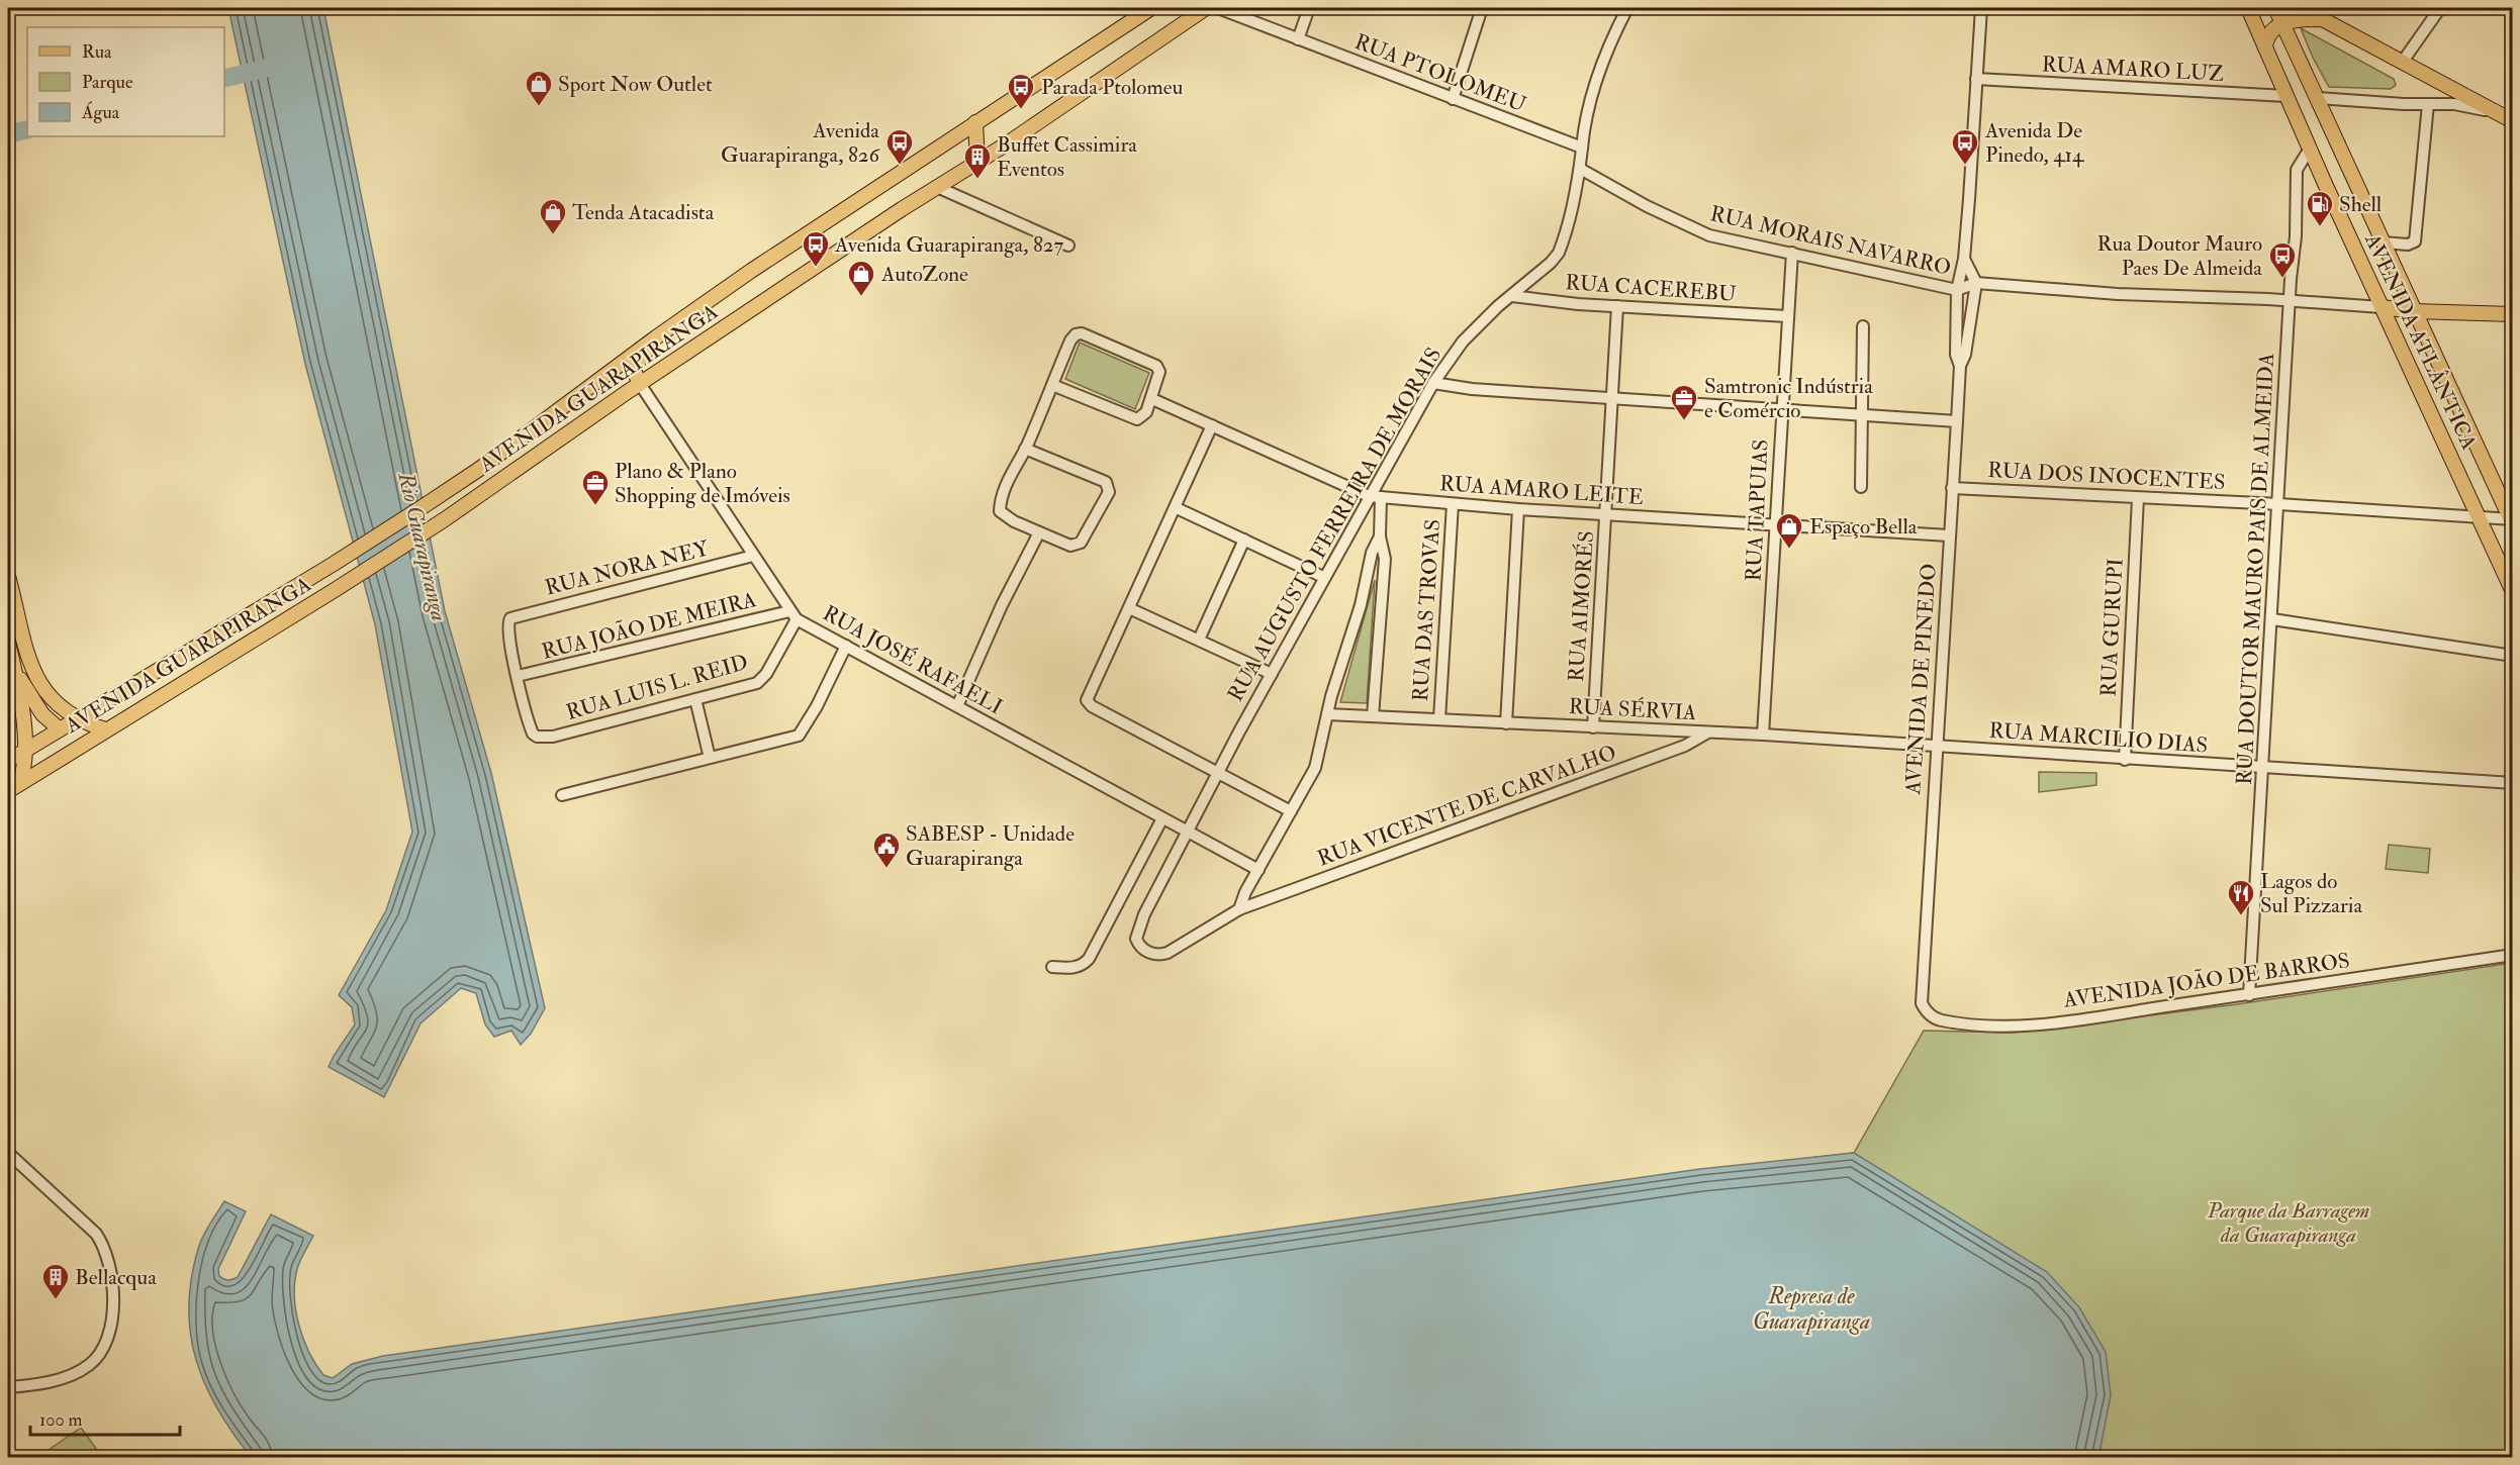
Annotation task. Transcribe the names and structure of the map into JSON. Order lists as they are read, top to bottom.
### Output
{
  "streets": {
    "main road": ["AVENIDA ATLÂNTICA", "AVENIDA GUARAPIRANGA"],
    "street": [
      "RUA AMARO LUZ",
      "RUA PTOLOMEU",
      "RUA MORAIS NAVARRO",
      "RUA CACEREBU",
      "RUA DOS INOCENTES",
      "RUA AMARO LEITE",
      "RUA TAPUIAS",
      "RUA AUGUSTO FERREIRA DE MORAIS",
      "RUA NORA NEY",
      "RUA DOUTOR MAURO PAIS DE ALMEIDA",
      "RUA AIMORÉS",
      "RUA DAS TROVAS",
      "RUA JOÃO DE MEIRA",
      "RUA GURUPI",
      "RUA JOSÉ RAFAELI",
      "AVENIDA DE PINEDO",
      "RUA LUIS L. REID",
      "RUA SÉRVIA",
      "RUA MARCILIO DIAS",
      "RUA VICENTE DE CARVALHO",
      "AVENIDA JOÃO DE BARROS"
    ]
  },
  "crossings": [
    ["RUA AMARO LUZ", "AVENIDA ATLÂNTICA"],
    ["RUA AMARO LUZ", "AVENIDA DE PINEDO"],
    ["RUA PTOLOMEU", "RUA AUGUSTO FERREIRA DE MORAIS"],
    ["RUA MORAIS NAVARRO", "RUA TAPUIAS"],
    ["RUA MORAIS NAVARRO", "RUA AUGUSTO FERREIRA DE MORAIS"],
    ["RUA MORAIS NAVARRO", "AVENIDA DE PINEDO"],
    ["RUA CACEREBU", "RUA TAPUIAS"],
    ["RUA CACEREBU", "RUA AUGUSTO FERREIRA DE MORAIS"],
    ["RUA CACEREBU", "RUA AIMORÉS"],
    ["AVENIDA ATLÂNTICA", "RUA DOS INOCENTES"],
    ["AVENIDA ATLÂNTICA", "RUA DOUTOR MAURO PAIS DE ALMEIDA"],
    ["AVENIDA GUARAPIRANGA", "RUA JOSÉ RAFAELI"],
    ["RUA DOS INOCENTES", "RUA DOUTOR MAURO PAIS DE ALMEIDA"],
    ["RUA DOS INOCENTES", "RUA GURUPI"],
    ["RUA DOS INOCENTES", "AVENIDA DE PINEDO"],
    ["RUA AMARO LEITE", "RUA TAPUIAS"],
    ["RUA AMARO LEITE", "RUA AUGUSTO FERREIRA DE MORAIS"],
    ["RUA AMARO LEITE", "RUA AIMORÉS"],
    ["RUA AMARO LEITE", "RUA DAS TROVAS"],
    ["RUA AMARO LEITE", "AVENIDA DE PINEDO"],
    ["RUA TAPUIAS", "RUA SÉRVIA"],
    ["RUA AUGUSTO FERREIRA DE MORAIS", "RUA JOSÉ RAFAELI"],
    ["RUA AUGUSTO FERREIRA DE MORAIS", "RUA VICENTE DE CARVALHO"],
    ["RUA NORA NEY", "RUA JOÃO DE MEIRA"],
    ["RUA NORA NEY", "RUA JOSÉ RAFAELI"],
    ["RUA NORA NEY", "RUA LUIS L. REID"],
    ["RUA DOUTOR MAURO PAIS DE ALMEIDA", "RUA MARCILIO DIAS"],
    ["RUA DOUTOR MAURO PAIS DE ALMEIDA", "AVENIDA JOÃO DE BARROS"],
    ["RUA AIMORÉS", "RUA SÉRVIA"],
    ["RUA DAS TROVAS", "RUA SÉRVIA"],
    ["RUA JOÃO DE MEIRA", "RUA JOSÉ RAFAELI"],
    ["RUA JOÃO DE MEIRA", "RUA LUIS L. REID"],
    ["RUA GURUPI", "RUA MARCILIO DIAS"],
    ["RUA JOSÉ RAFAELI", "RUA LUIS L. REID"],
    ["AVENIDA DE PINEDO", "RUA SÉRVIA"],
    ["AVENIDA DE PINEDO", "RUA MARCILIO DIAS"],
    ["AVENIDA DE PINEDO", "AVENIDA JOÃO DE BARROS"],
    ["RUA SÉRVIA", "RUA MARCILIO DIAS"],
    ["RUA SÉRVIA", "RUA VICENTE DE CARVALHO"]
  ],
  "water": ["Rio Guarapiranga", "Represa de Guarapiranga"],
  "parks": ["Parque da Barragem da Guarapiranga"],
  "places": {
    "shop": [
      "Sport Now Outlet",
      "Tenda Atacadista",
      "AutoZone",
      "Espaço Bella"
    ],
    "bus stop": [
      "Parada Ptolomeu",
      "Avenida Guarapiranga, 826",
      "Avenida De Pinedo, 414",
      "Avenida Guarapiranga, 827",
      "Rua Doutor Mauro Paes De Almeida"
    ],
    "building": ["Buffet Cassimira Eventos", "Bellacqua"],
    "fuel station": ["Shell"],
    "office": ["Samtronic Indústria e Comércio", "Plano & Plano Shopping de Imóveis"],
    "public building": ["SABESP - Unidade Guarapiranga"],
    "restaurant": ["Lagos do Sul Pizzaria"]
  },
  "legend": ["Rua", "Parque", "Água"],
  "scale_bar": "100 m"
}
